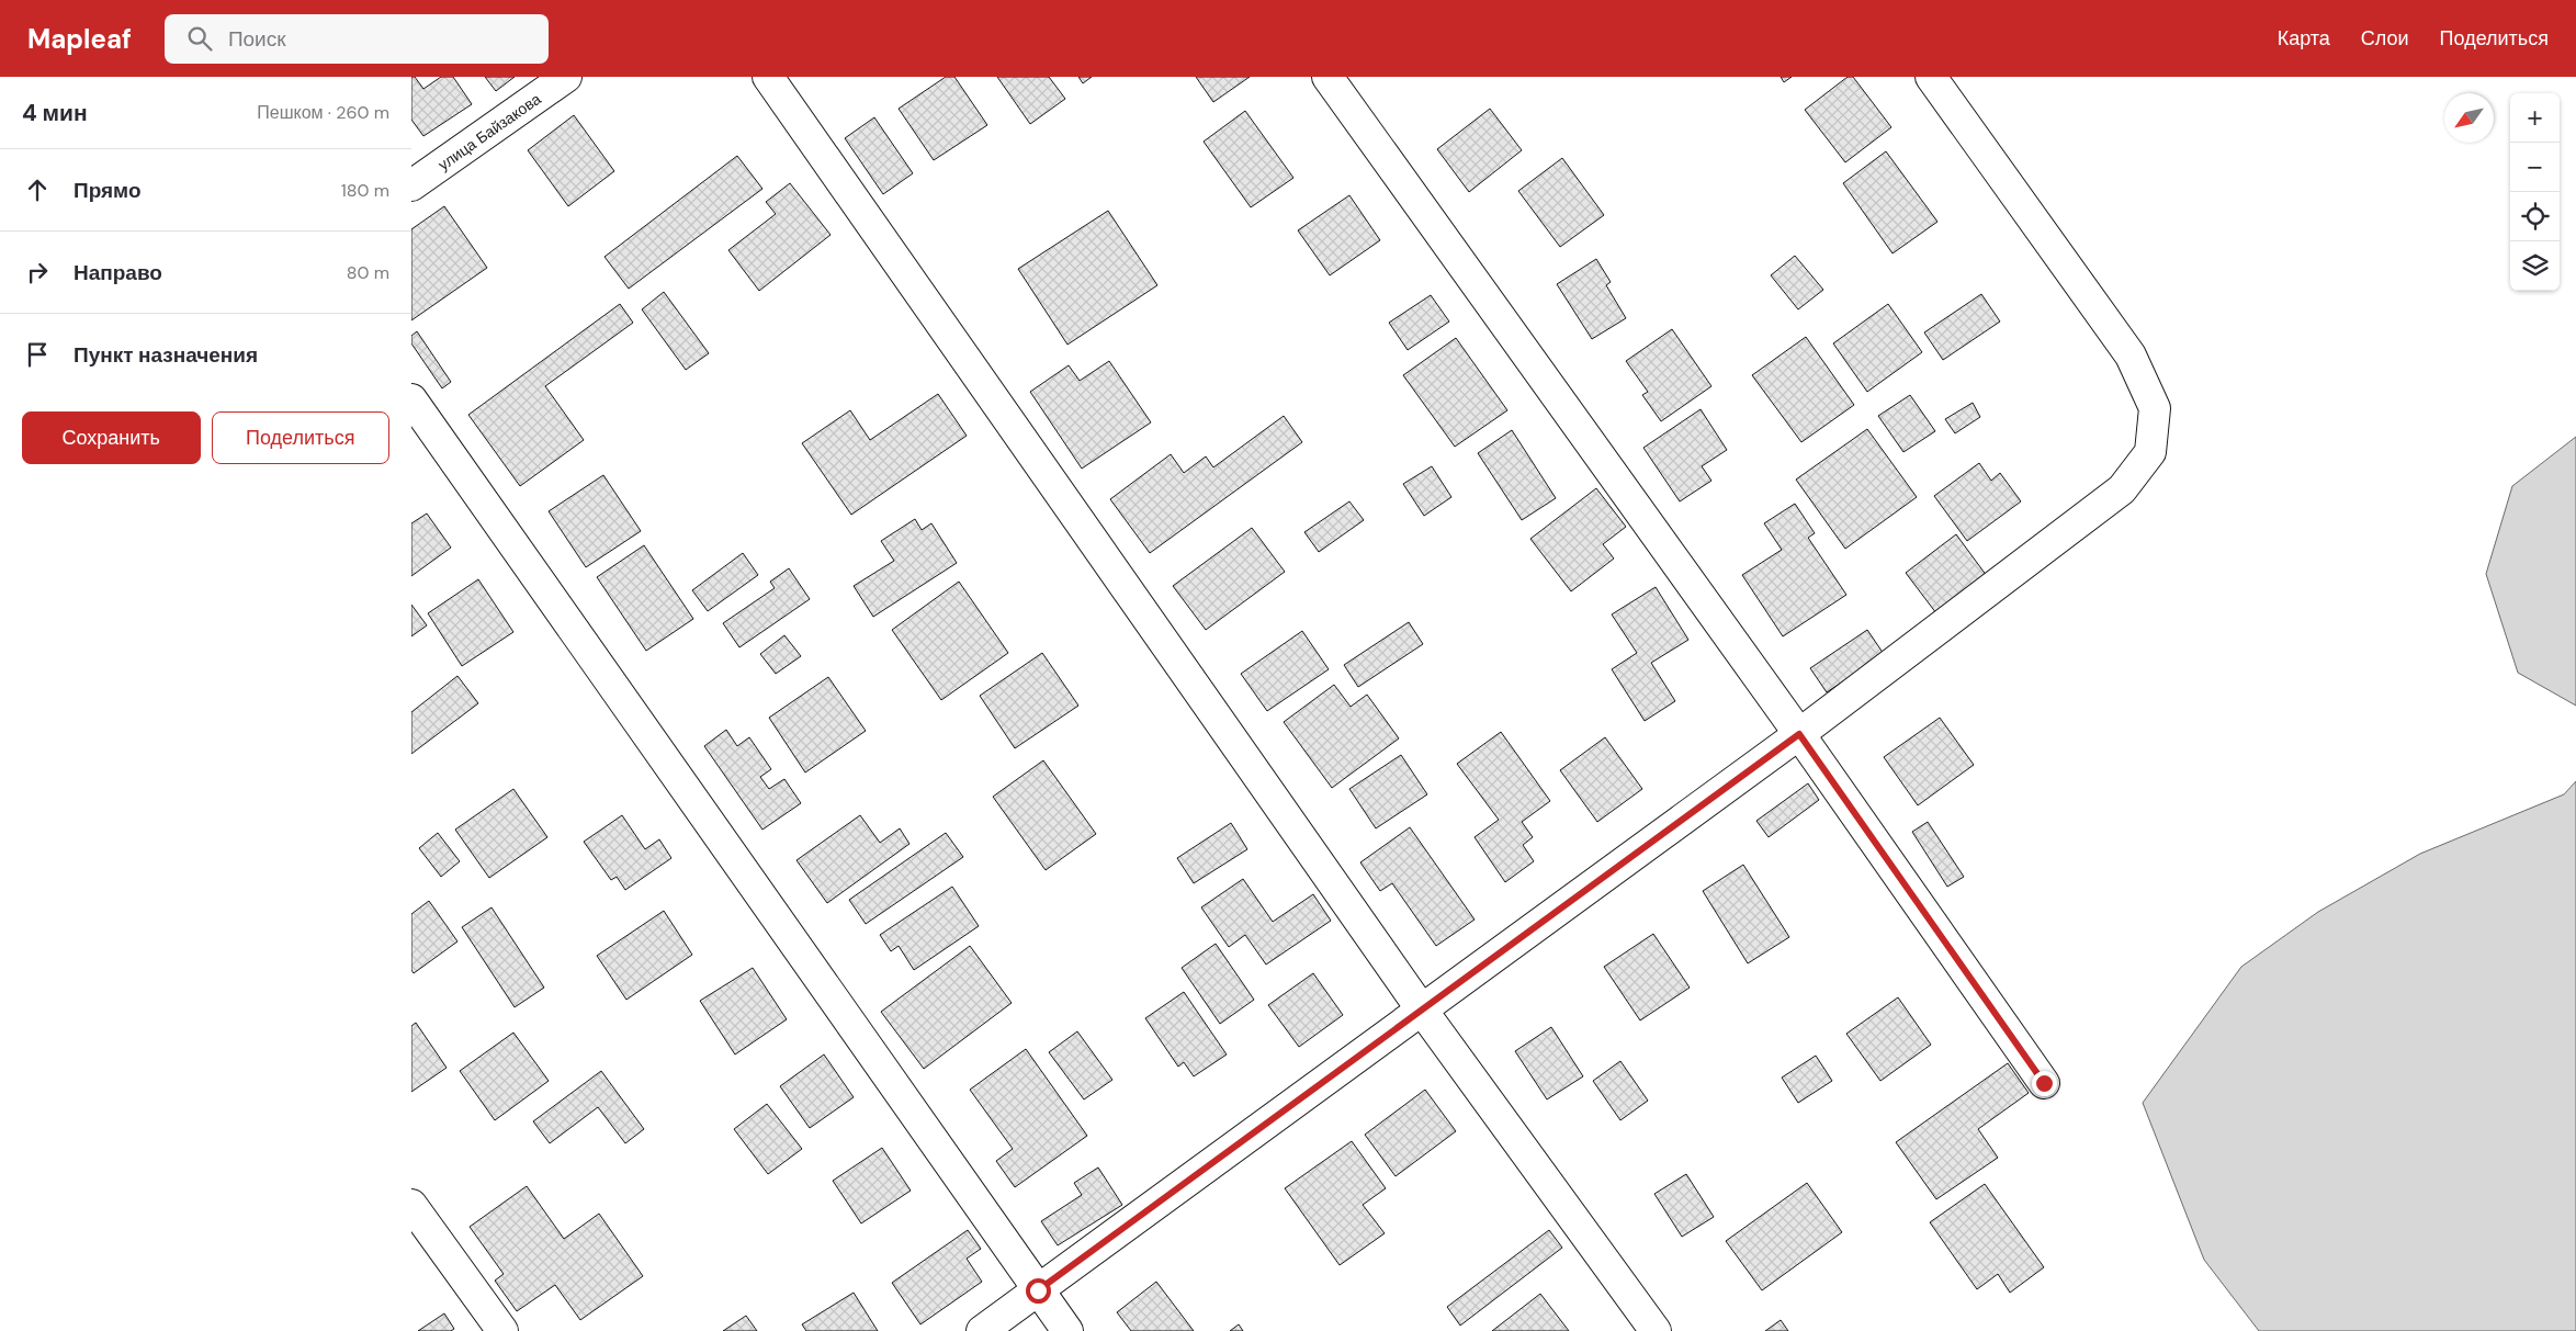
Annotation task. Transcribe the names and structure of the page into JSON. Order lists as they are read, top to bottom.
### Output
{
  "streets": {
    "street": ["улица Байзакова"]
  },
  "north": "bottom left",
  "page": {
    "header": "Mapleaf",
    "search": "Поиск",
    "nav": ["Карта", "Слои", "Поделиться"],
    "heading": ["4 мин", "Пешком · 260 m"],
    "map_buttons": ["+", "−"],
    "list": [
      ["Прямо", "180 m"],
      ["Направо", "80 m"],
      "Пункт назначения"
    ],
    "buttons": ["Сохранить", "Поделиться"]
  }
}
